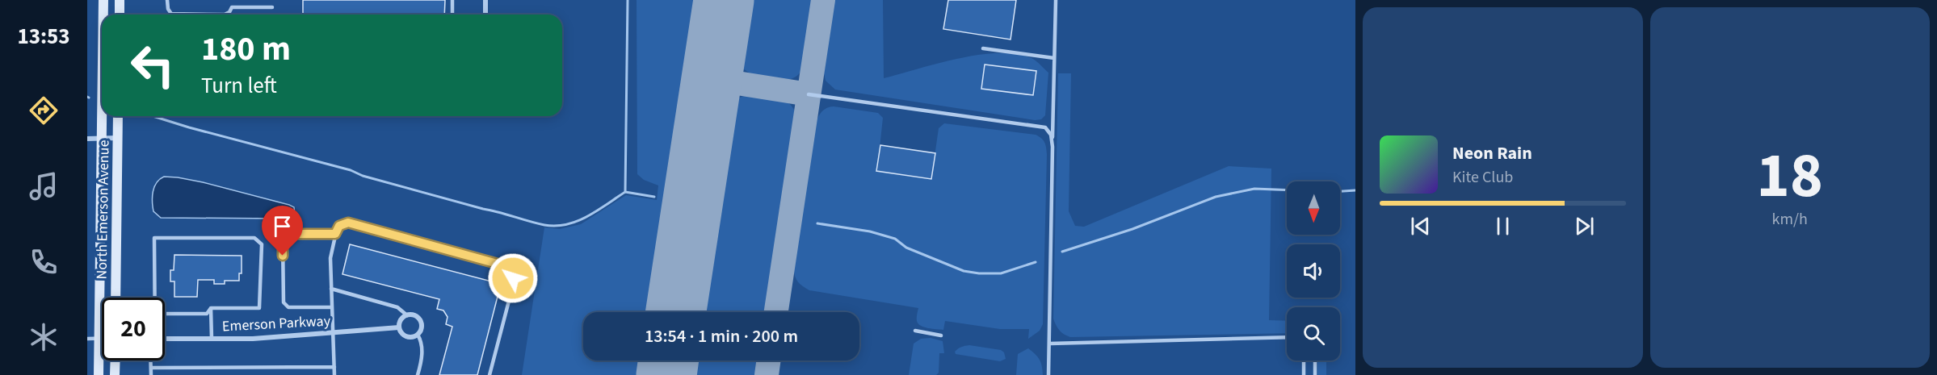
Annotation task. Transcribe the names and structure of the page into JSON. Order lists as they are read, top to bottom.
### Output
{
  "streets": {
    "main road": ["North Emerson Avenue"],
    "street": ["Emerson Parkway"]
  },
  "north": "bottom",
  "page": {
    "tabs": "13:53",
    "tile": ["18", "km/h"],
    "turn": ["180 m", "Turn left"],
    "song": ["Neon Rain", "Kite Club"],
    "limit": "20",
    "trip": "13:54 · 1 min · 200 m"
  }
}
